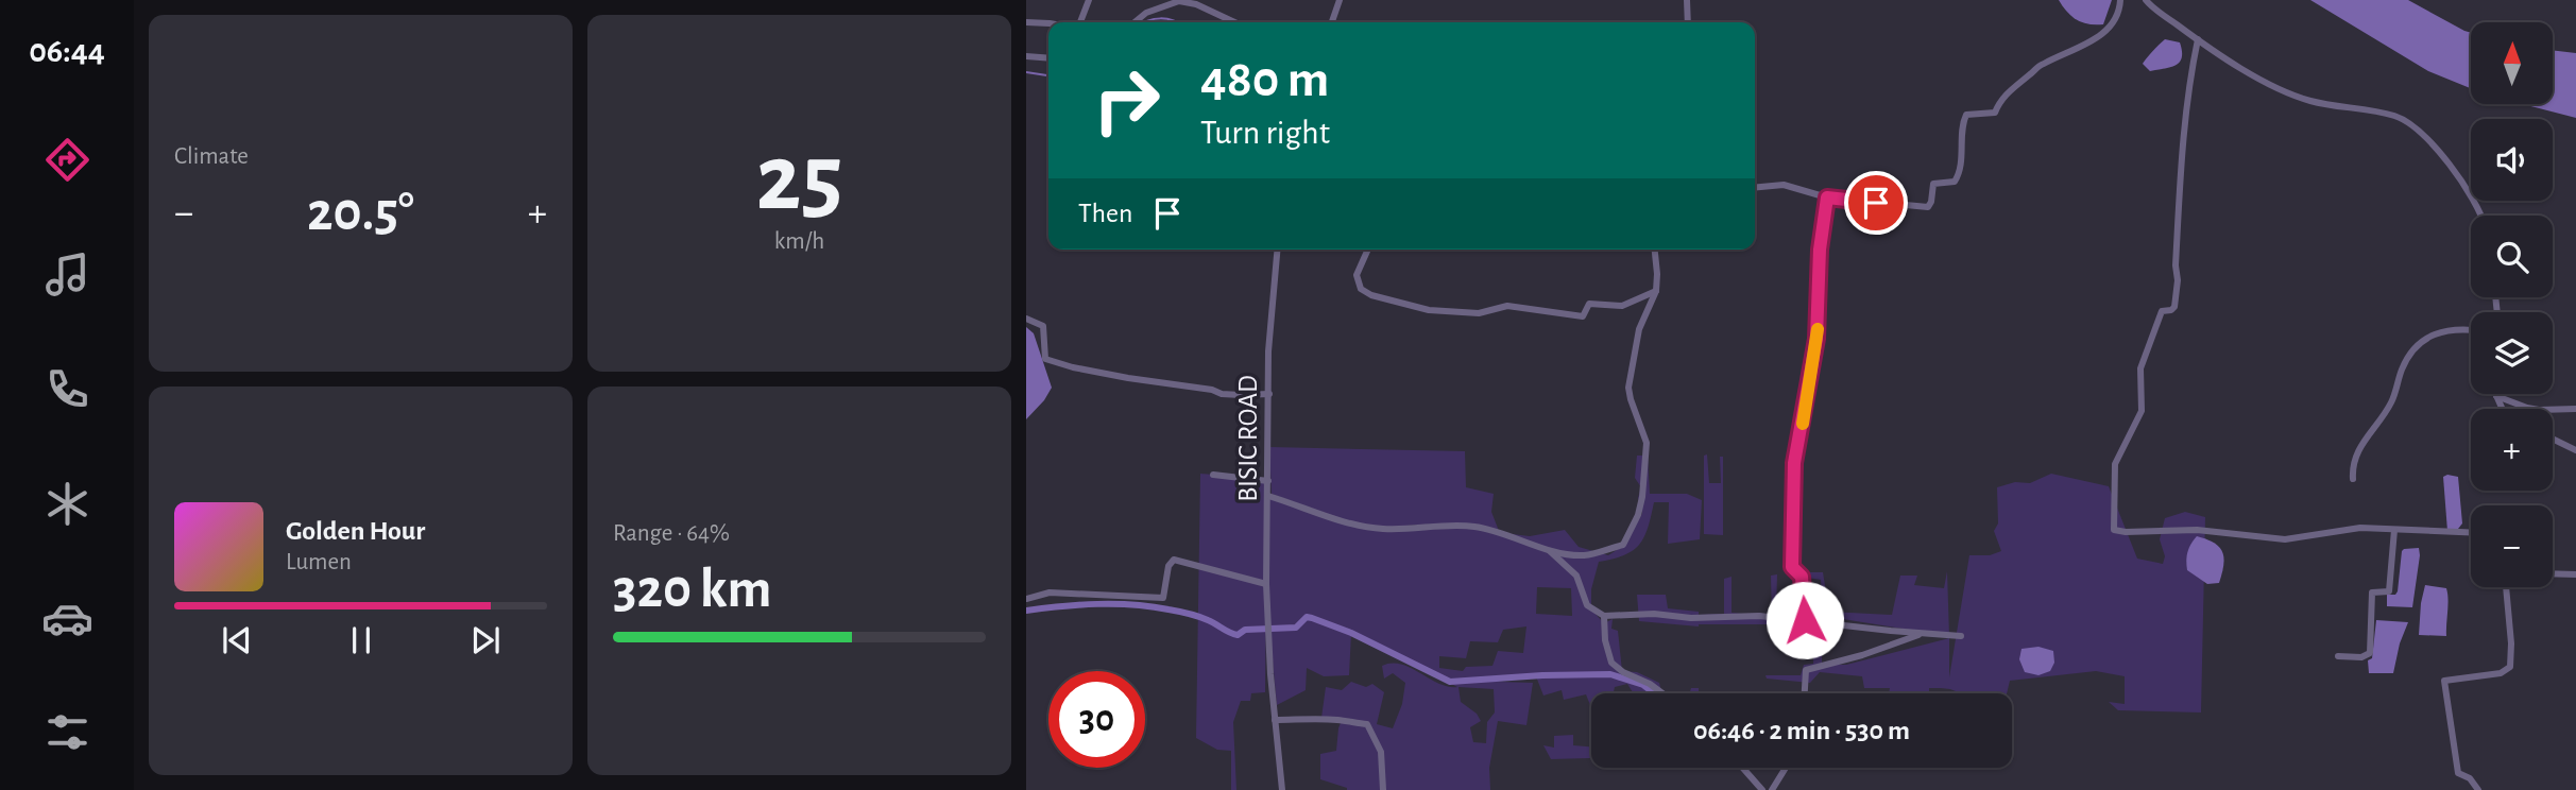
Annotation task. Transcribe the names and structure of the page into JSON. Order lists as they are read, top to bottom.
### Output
{
  "streets": {
    "street": ["BISIC ROAD"]
  },
  "north": "top",
  "page": {
    "tabs": "06:44",
    "tile": [
      "Climate",
      ["25", "km/h"],
      ["Range · 64%", "320 km"]
    ],
    "map_buttons": ["+", "−"],
    "turn": ["480 m", "Turn right"],
    "then": "Then",
    "heat": ["−", "20.5°", "+"],
    "song": ["Golden Hour", "Lumen"],
    "limit": "30",
    "trip": "06:46 · 2 min · 530 m"
  }
}
